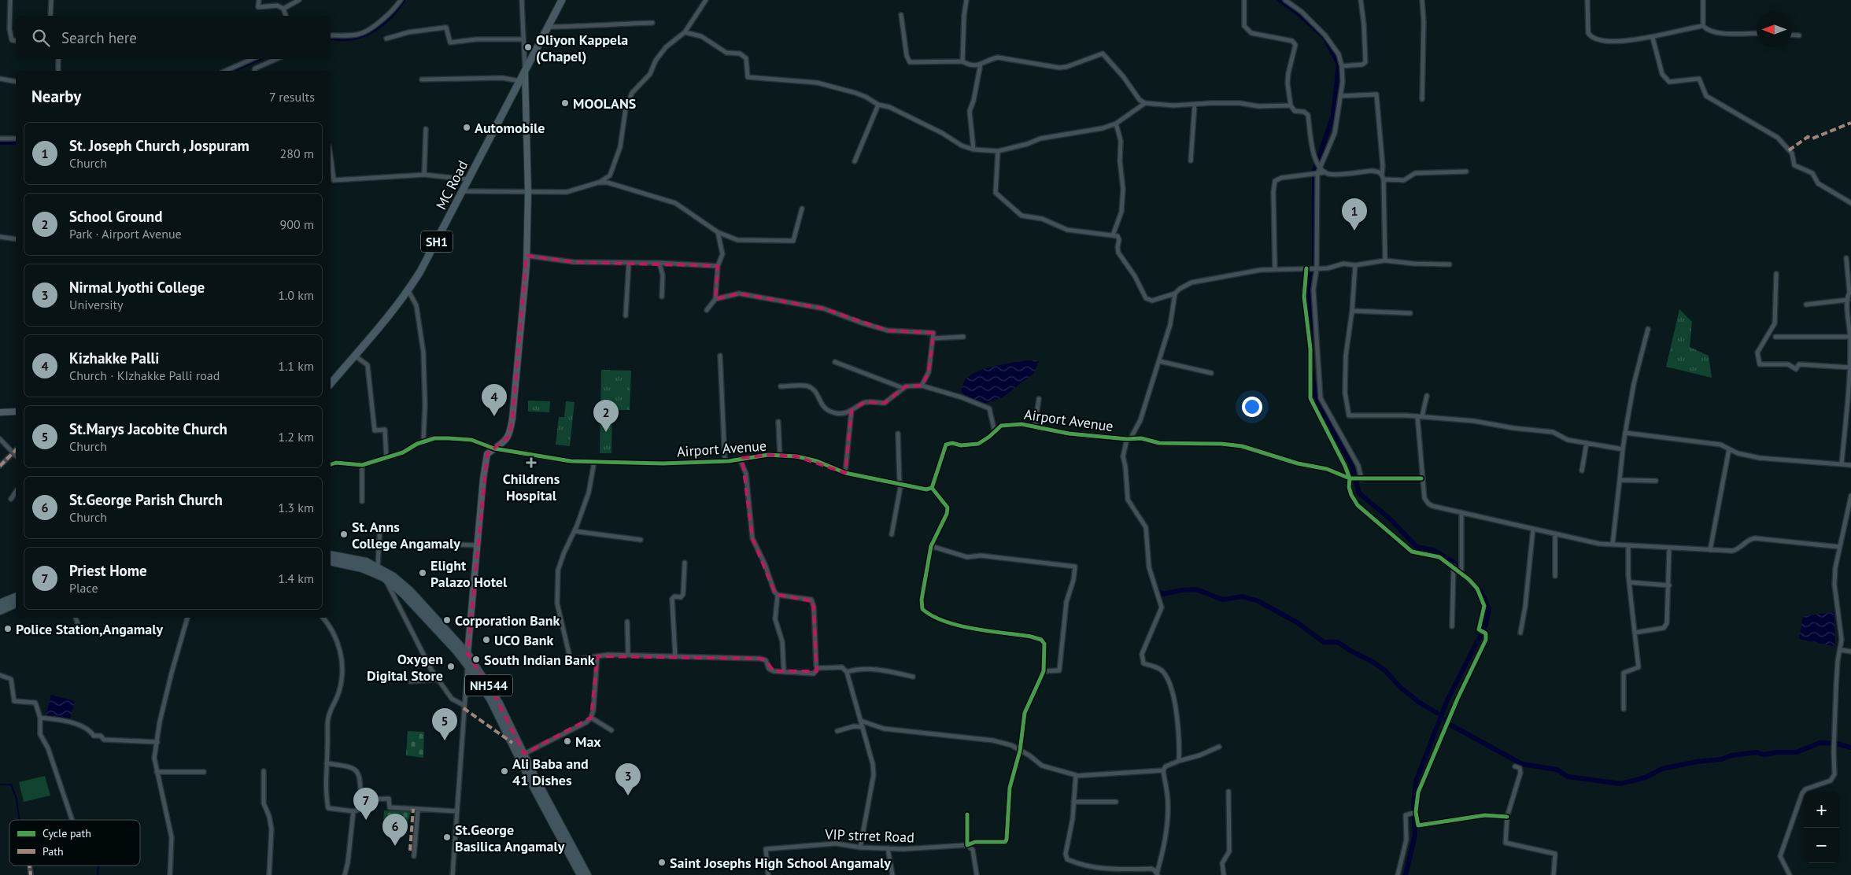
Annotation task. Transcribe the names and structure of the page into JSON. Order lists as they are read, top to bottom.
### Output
{
  "streets": {
    "highway": ["NH544"],
    "main road": ["MC Road", "SH1"],
    "street": ["Airport Avenue", "VIP strret Road"]
  },
  "places": {
    "other": [
      "Oliyon Kappela (Chapel)",
      "MOOLANS",
      "Automobile",
      "St. Anns College Angamaly",
      "Elight Palazo Hotel",
      "Corporation Bank",
      "Police Station,Angamaly",
      "UCO Bank",
      "South Indian Bank",
      "Oxygen Digital Store",
      "Max",
      "Ali Baba and 41 Dishes",
      "St.George Basilica Angamaly",
      "Saint Josephs High School Angamaly"
    ],
    "health": ["Childrens Hospital"]
  },
  "legend": ["Cycle path", "Path"],
  "north": "left",
  "page": {
    "search": "Search here",
    "heading": ["Nearby", "7 results"],
    "list": [
      {
        "mark": "1",
        "name": "St. Joseph Church , Jospuram",
        "note": "Church",
        "value": "280 m"
      },
      {
        "mark": "2",
        "name": "School Ground",
        "note": "Park · Airport Avenue",
        "value": "900 m"
      },
      {
        "mark": "3",
        "name": "Nirmal Jyothi College",
        "note": "University",
        "value": "1.0 km"
      },
      {
        "mark": "4",
        "name": "Kizhakke Palli",
        "note": "Church · KIzhakke Palli road",
        "value": "1.1 km"
      },
      {
        "mark": "5",
        "name": "St.Marys Jacobite Church",
        "note": "Church",
        "value": "1.2 km"
      },
      {
        "mark": "6",
        "name": "St.George Parish Church",
        "note": "Church",
        "value": "1.3 km"
      },
      {
        "mark": "7",
        "name": "Priest Home",
        "note": "Place",
        "value": "1.4 km"
      }
    ],
    "pins": [
      "1",
      "4",
      "2",
      "5",
      "3",
      "7",
      "6"
    ],
    "map_buttons": ["+", "−"]
  }
}
